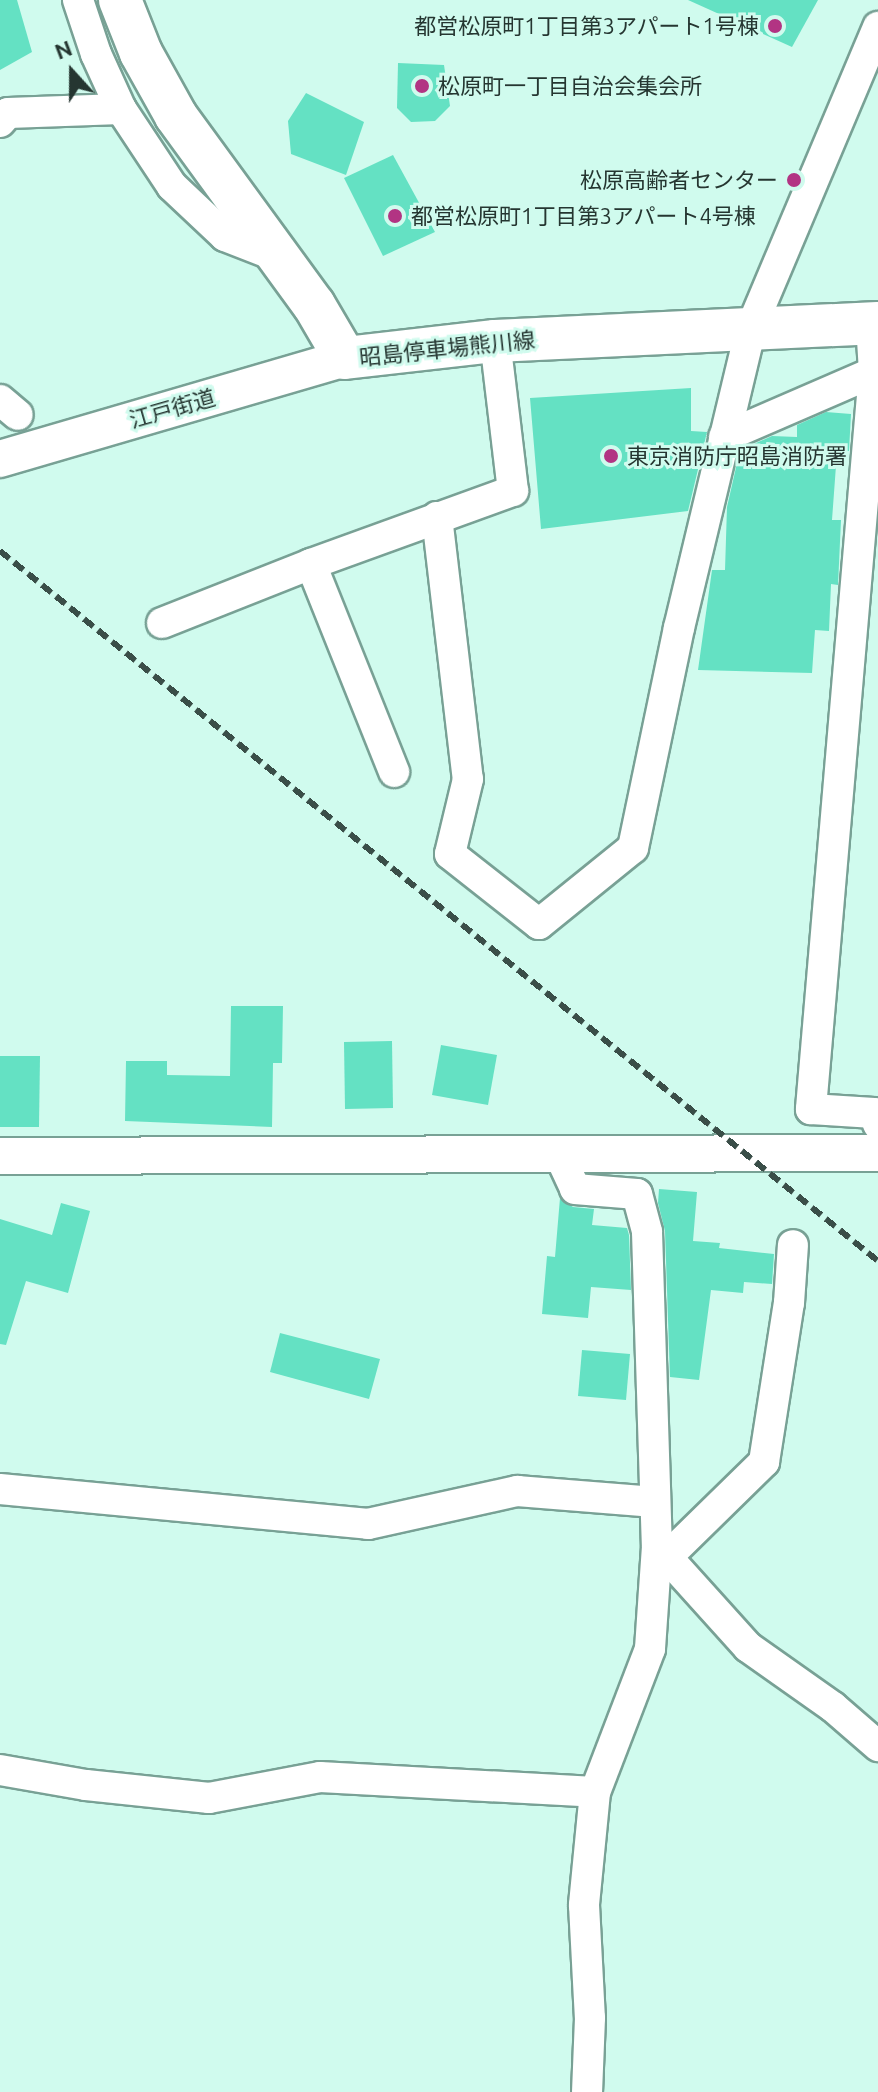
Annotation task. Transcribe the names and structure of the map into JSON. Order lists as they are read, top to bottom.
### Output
{
  "streets": {
    "main road": ["昭島停車場熊川線"],
    "street": ["江戸街道"]
  },
  "crossings": [
    ["昭島停車場熊川線", "江戸街道"]
  ],
  "places": [
    "都営松原町1丁目第3アパート1号棟",
    "松原町一丁目自治会集会所",
    "松原高齢者センター",
    "都営松原町1丁目第3アパート4号棟",
    "東京消防庁昭島消防署"
  ],
  "north": "top"
}
